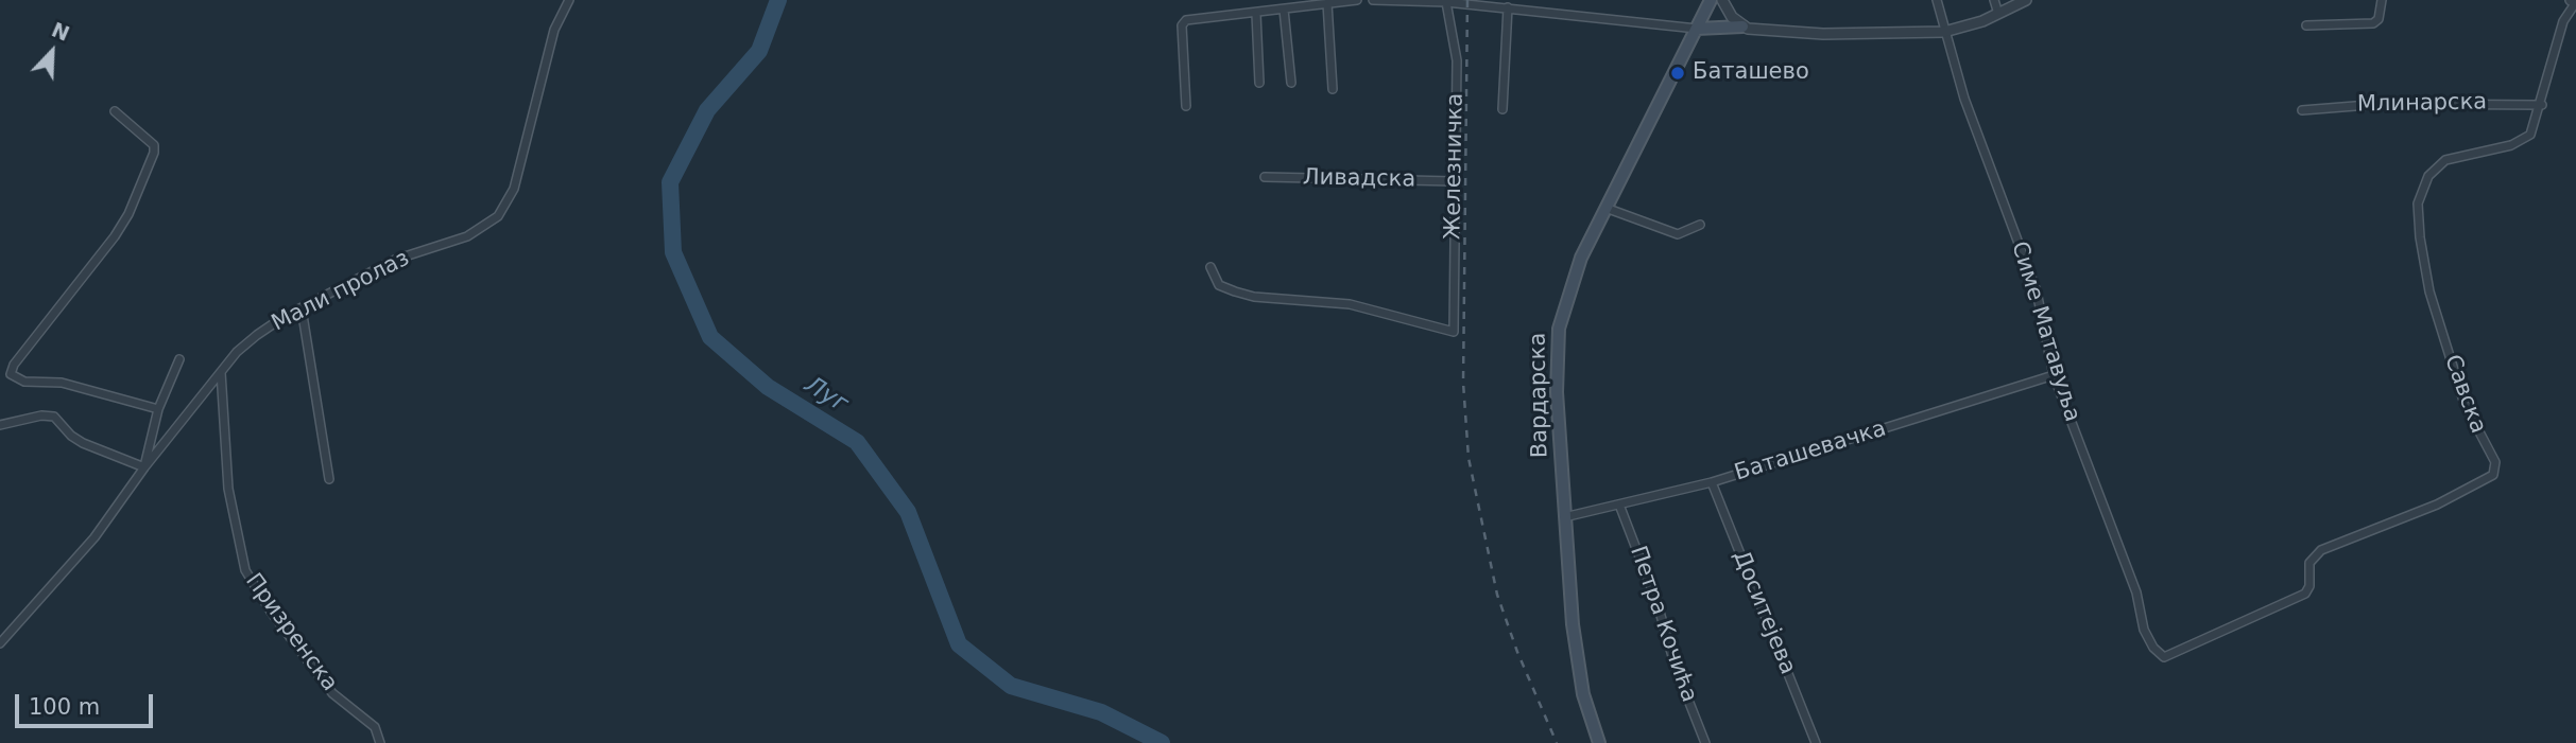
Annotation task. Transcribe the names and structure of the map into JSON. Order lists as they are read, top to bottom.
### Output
{
  "streets": {
    "main road": ["Вардарска"],
    "street": [
      "Млинарска",
      "Железничка",
      "Ливадска",
      "Мали пролаз",
      "Симе Матавуља",
      "Савска",
      "Баташевачка",
      "Доситејева",
      "Петра Кочића",
      "Призренска"
    ]
  },
  "crossings": [
    ["Млинарска", "Савска"],
    ["Железничка", "Ливадска"],
    ["Мали пролаз", "Призренска"],
    ["Симе Матавуља", "Савска"],
    ["Симе Матавуља", "Баташевачка"],
    ["Вардарска", "Баташевачка"],
    ["Баташевачка", "Доситејева"],
    ["Баташевачка", "Петра Кочића"]
  ],
  "water": ["Луг"],
  "places": ["Баташево"],
  "scale_bar": "100 m",
  "north": "top right"
}
